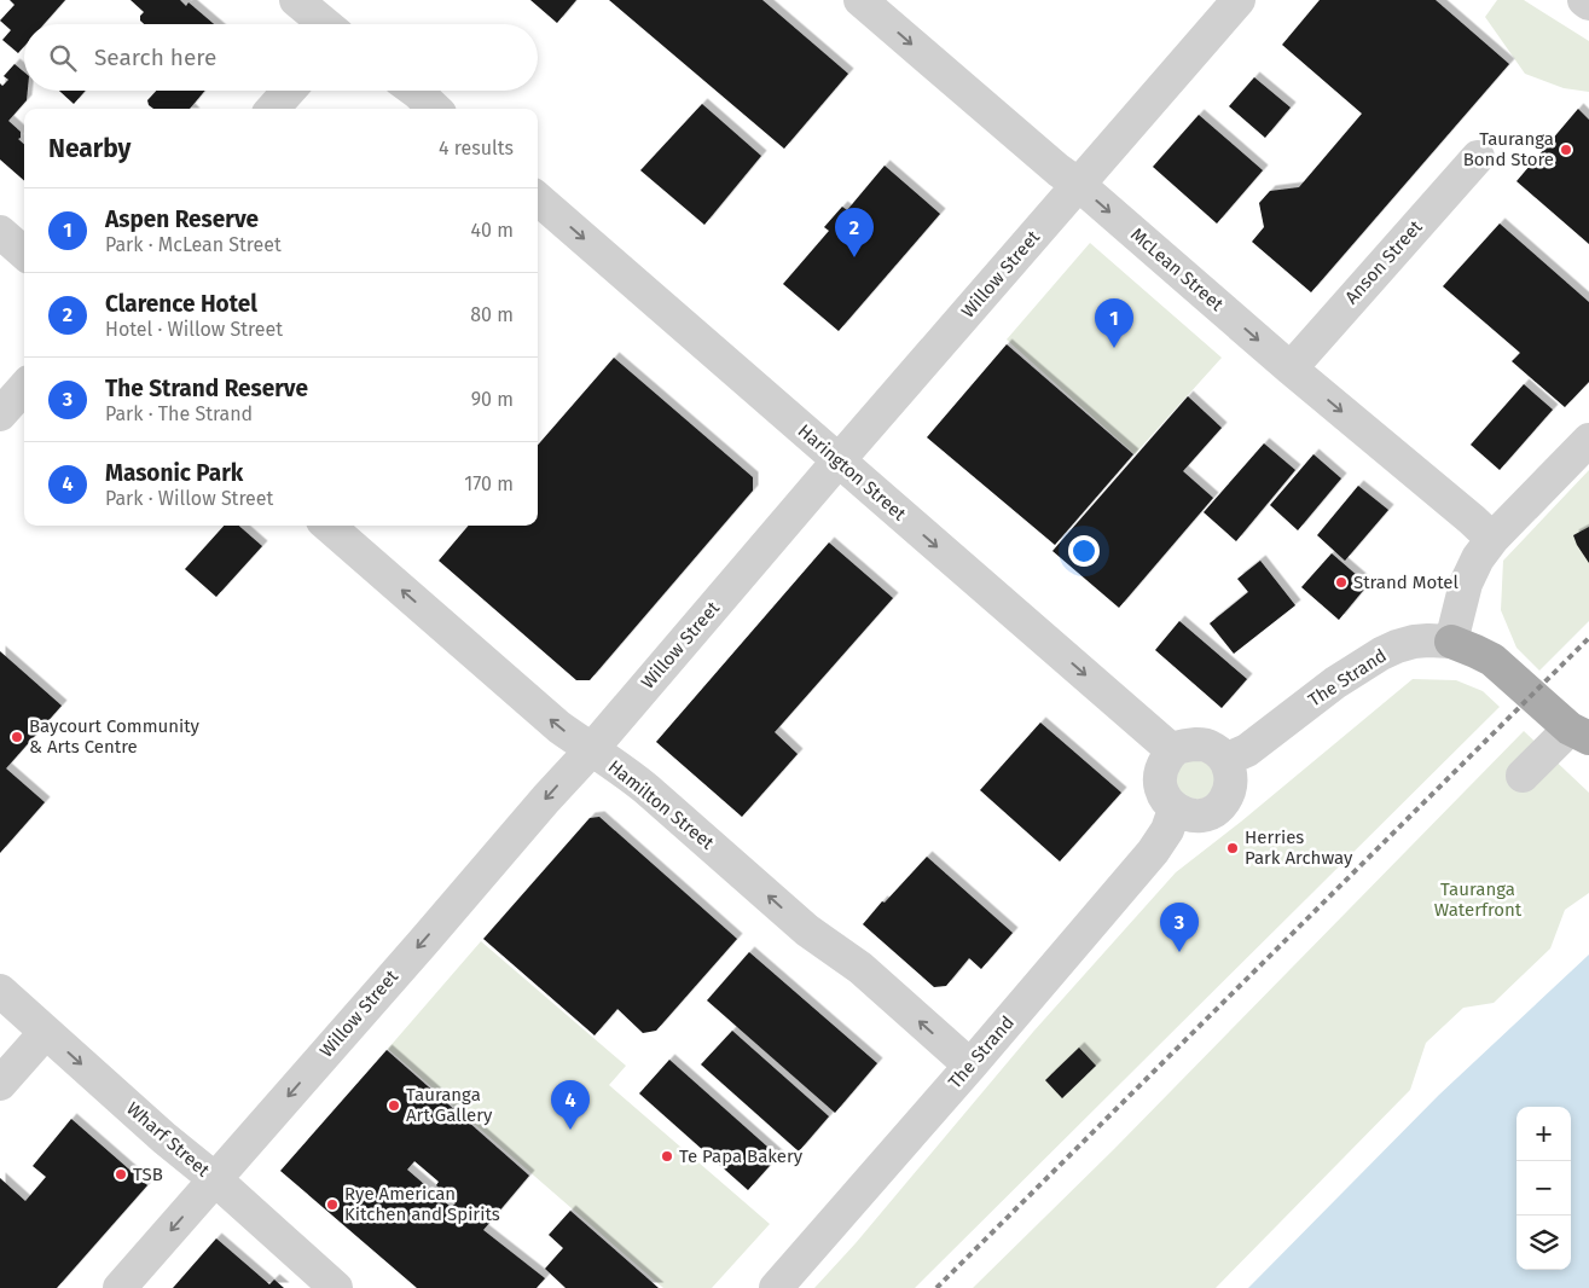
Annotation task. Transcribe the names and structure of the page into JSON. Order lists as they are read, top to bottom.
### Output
{
  "streets": {
    "street": [
      "Anson Street",
      "McLean Street",
      "Willow Street",
      "Harington Street",
      "The Strand",
      "Hamilton Street",
      "Wharf Street"
    ]
  },
  "crossings": [
    ["Anson Street", "McLean Street"],
    ["McLean Street", "Willow Street"],
    ["Willow Street", "Harington Street"],
    ["Willow Street", "Hamilton Street"],
    ["Willow Street", "Wharf Street"],
    ["Harington Street", "The Strand"],
    ["The Strand", "Hamilton Street"]
  ],
  "one_way": [
    "McLean Street",
    "Willow Street",
    "Harington Street",
    "Hamilton Street",
    "Wharf Street"
  ],
  "parks": ["Tauranga Waterfront"],
  "places": [
    "Tauranga Bond Store",
    "Strand Motel",
    "Baycourt Community & Arts Centre",
    "Herries Park Archway",
    "Tauranga Art Gallery",
    "Te Papa Bakery",
    "TSB",
    "Rye American Kitchen and Spirits"
  ],
  "page": {
    "search": "Search here",
    "heading": ["Nearby", "4 results"],
    "list": [
      {
        "mark": "1",
        "name": "Aspen Reserve",
        "note": "Park · McLean Street",
        "value": "40 m"
      },
      {
        "mark": "2",
        "name": "Clarence Hotel",
        "note": "Hotel · Willow Street",
        "value": "80 m"
      },
      {
        "mark": "3",
        "name": "The Strand Reserve",
        "note": "Park · The Strand",
        "value": "90 m"
      },
      {
        "mark": "4",
        "name": "Masonic Park",
        "note": "Park · Willow Street",
        "value": "170 m"
      }
    ],
    "pins": [
      "2",
      "1",
      "3",
      "4"
    ],
    "map_buttons": ["+", "−"]
  }
}
